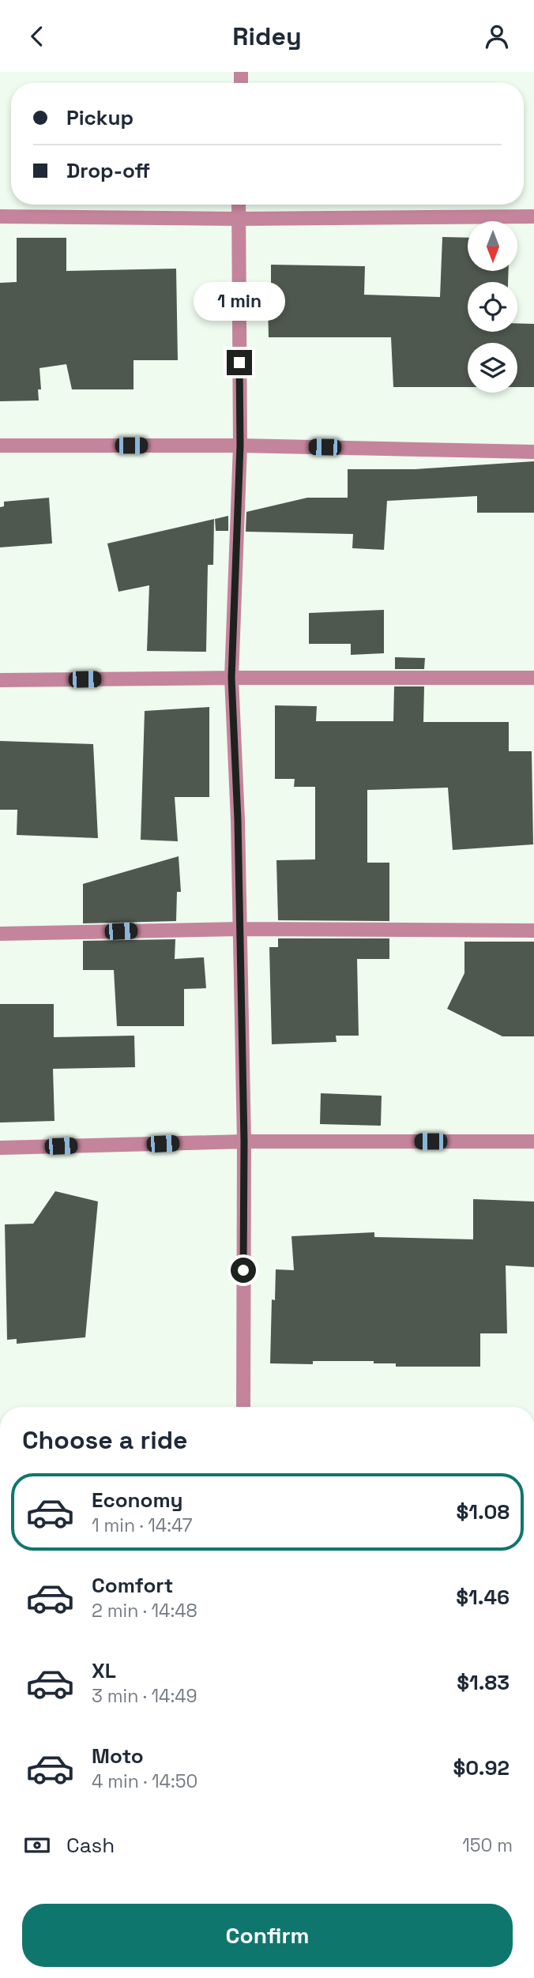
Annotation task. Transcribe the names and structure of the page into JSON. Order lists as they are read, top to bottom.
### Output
{
  "north": "bottom",
  "page": {
    "header": "Ridey",
    "banner": ["Pickup", "Drop-off"],
    "bubble": "1 min",
    "heading": "Choose a ride",
    "list": [
      {
        "name": "Economy",
        "note": "1 min · 14:47",
        "value": "$1.08"
      },
      {
        "name": "Comfort",
        "note": "2 min · 14:48",
        "value": "$1.46"
      },
      {
        "name": "XL",
        "note": "3 min · 14:49",
        "value": "$1.83"
      },
      {
        "name": "Moto",
        "note": "4 min · 14:50",
        "value": "$0.92"
      }
    ],
    "pay": ["Cash", "150 m"],
    "buttons": "Confirm"
  }
}
